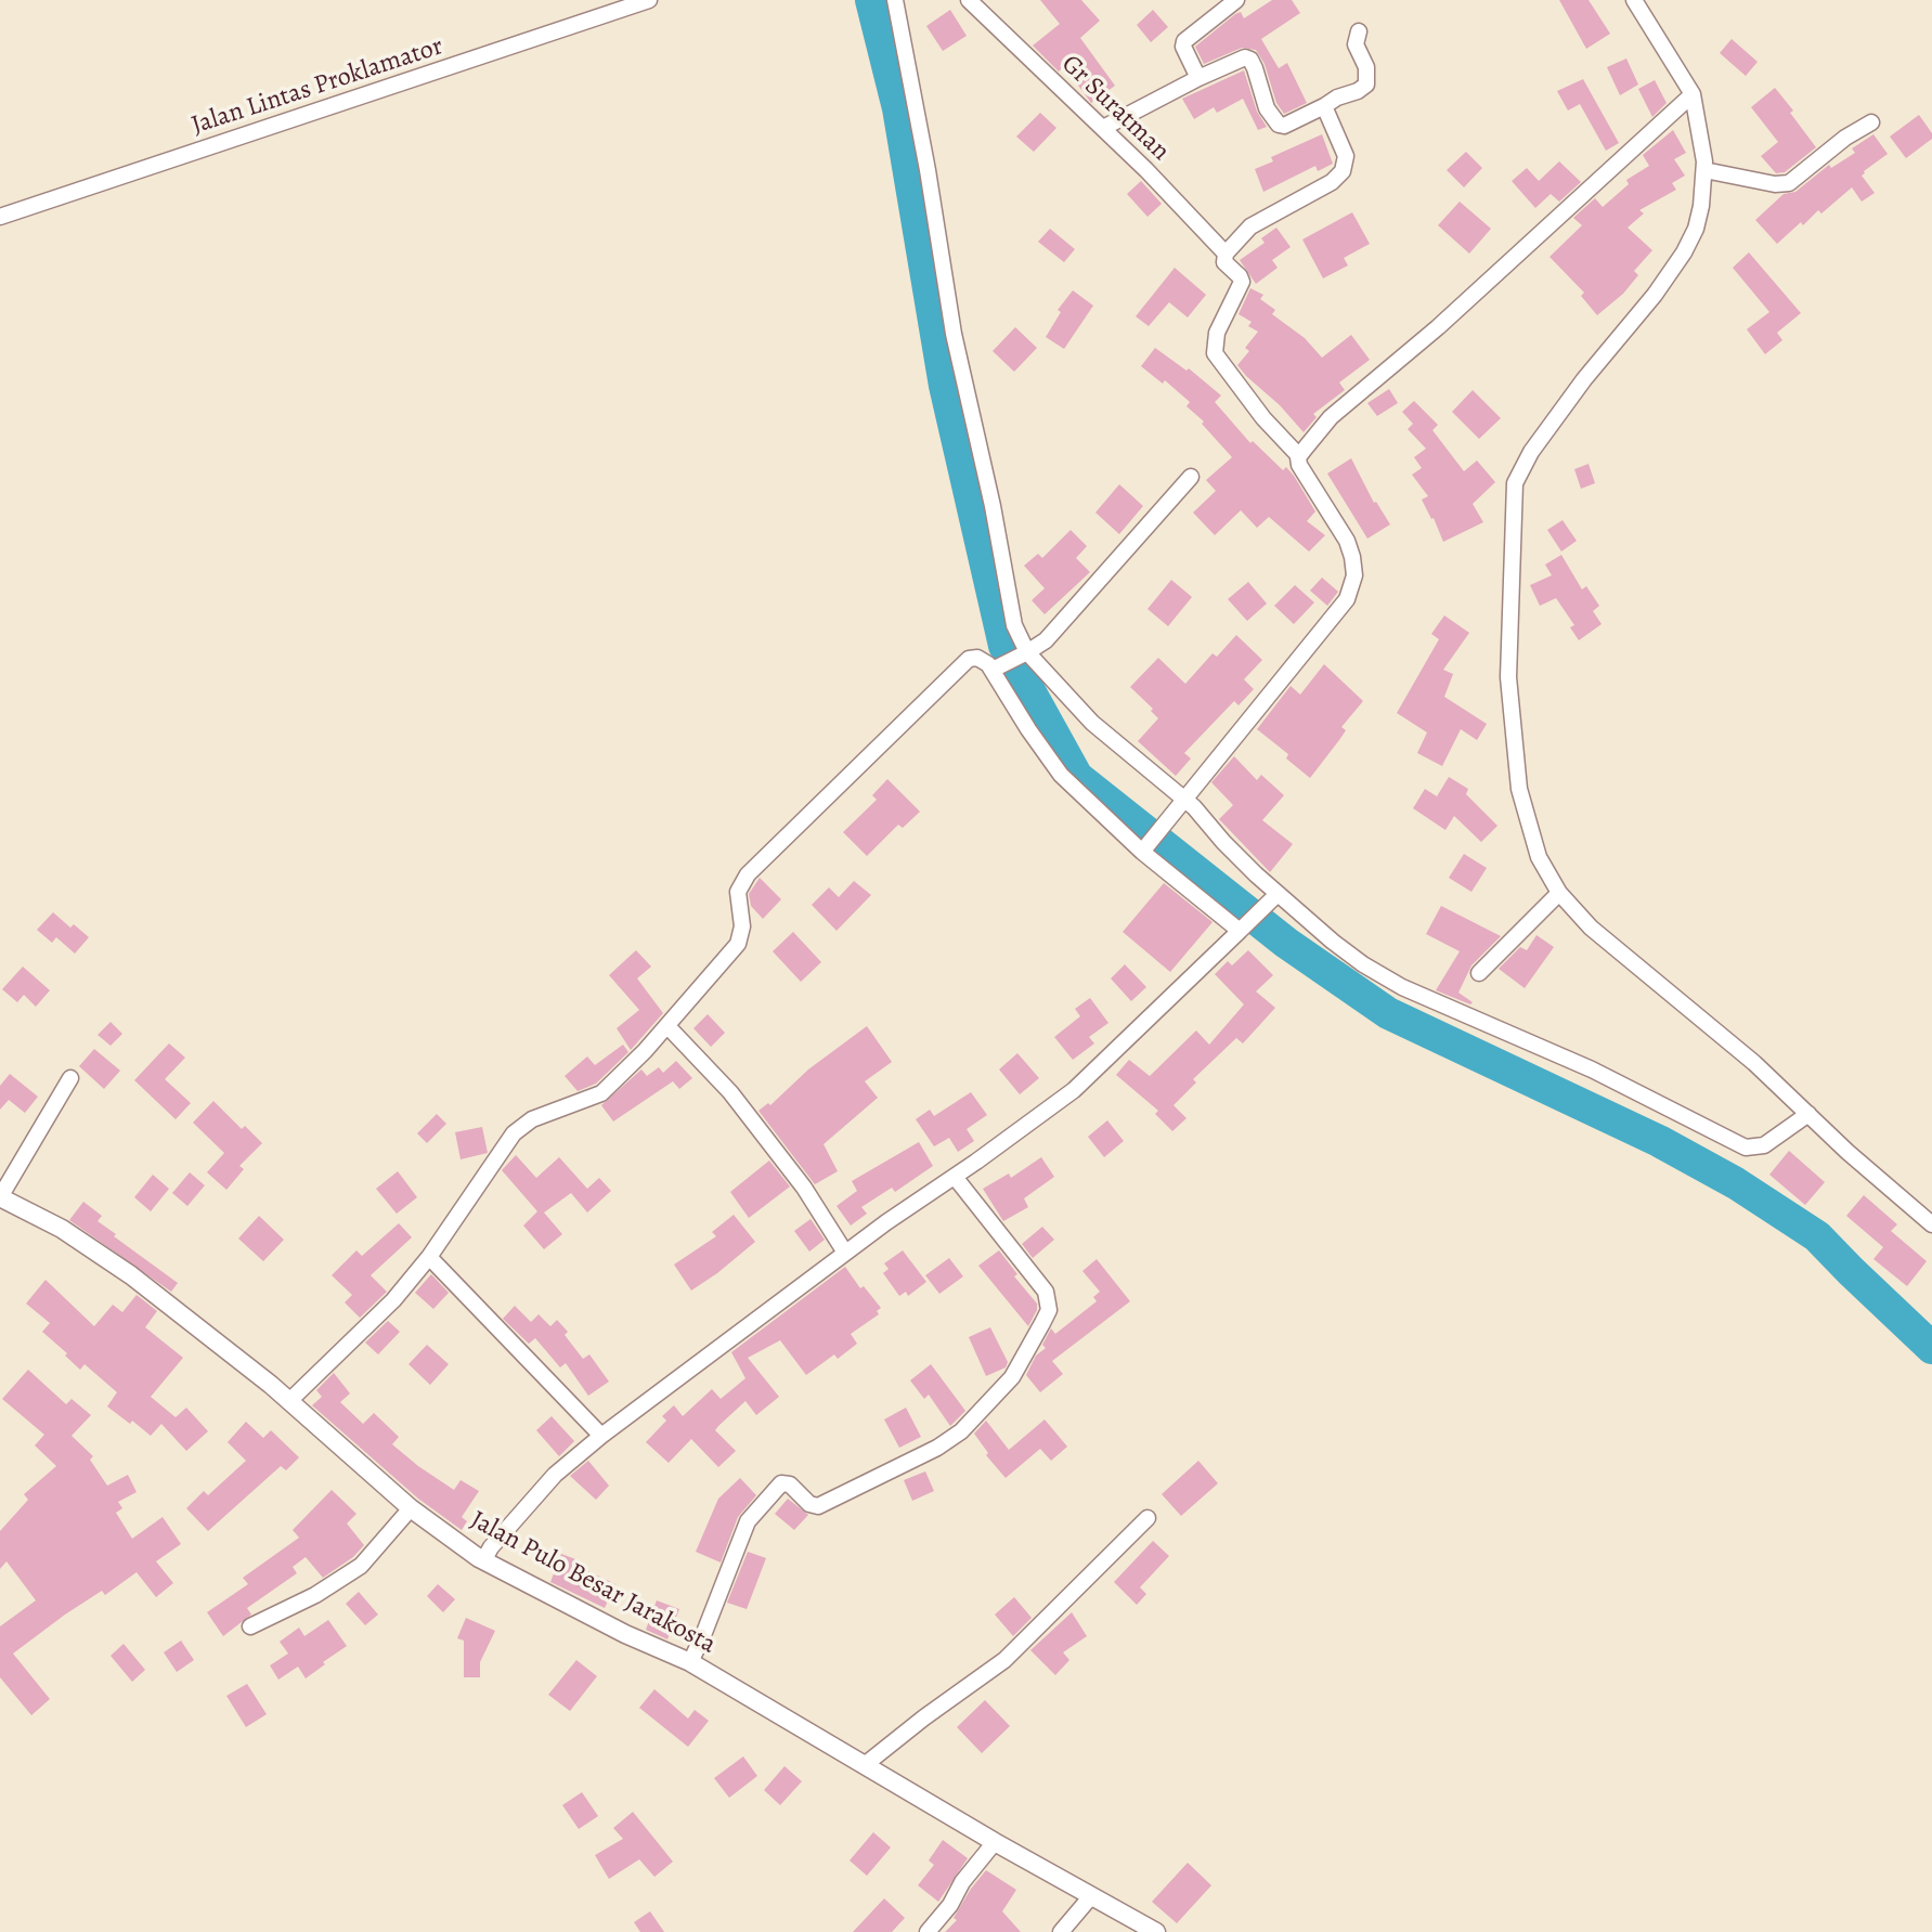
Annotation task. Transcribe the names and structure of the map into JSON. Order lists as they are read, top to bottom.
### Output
{
  "streets": {
    "street": ["Jalan Lintas Proklamator", "Gr Suratman", "Jalan Pulo Besar Jarakosta"]
  }
}
